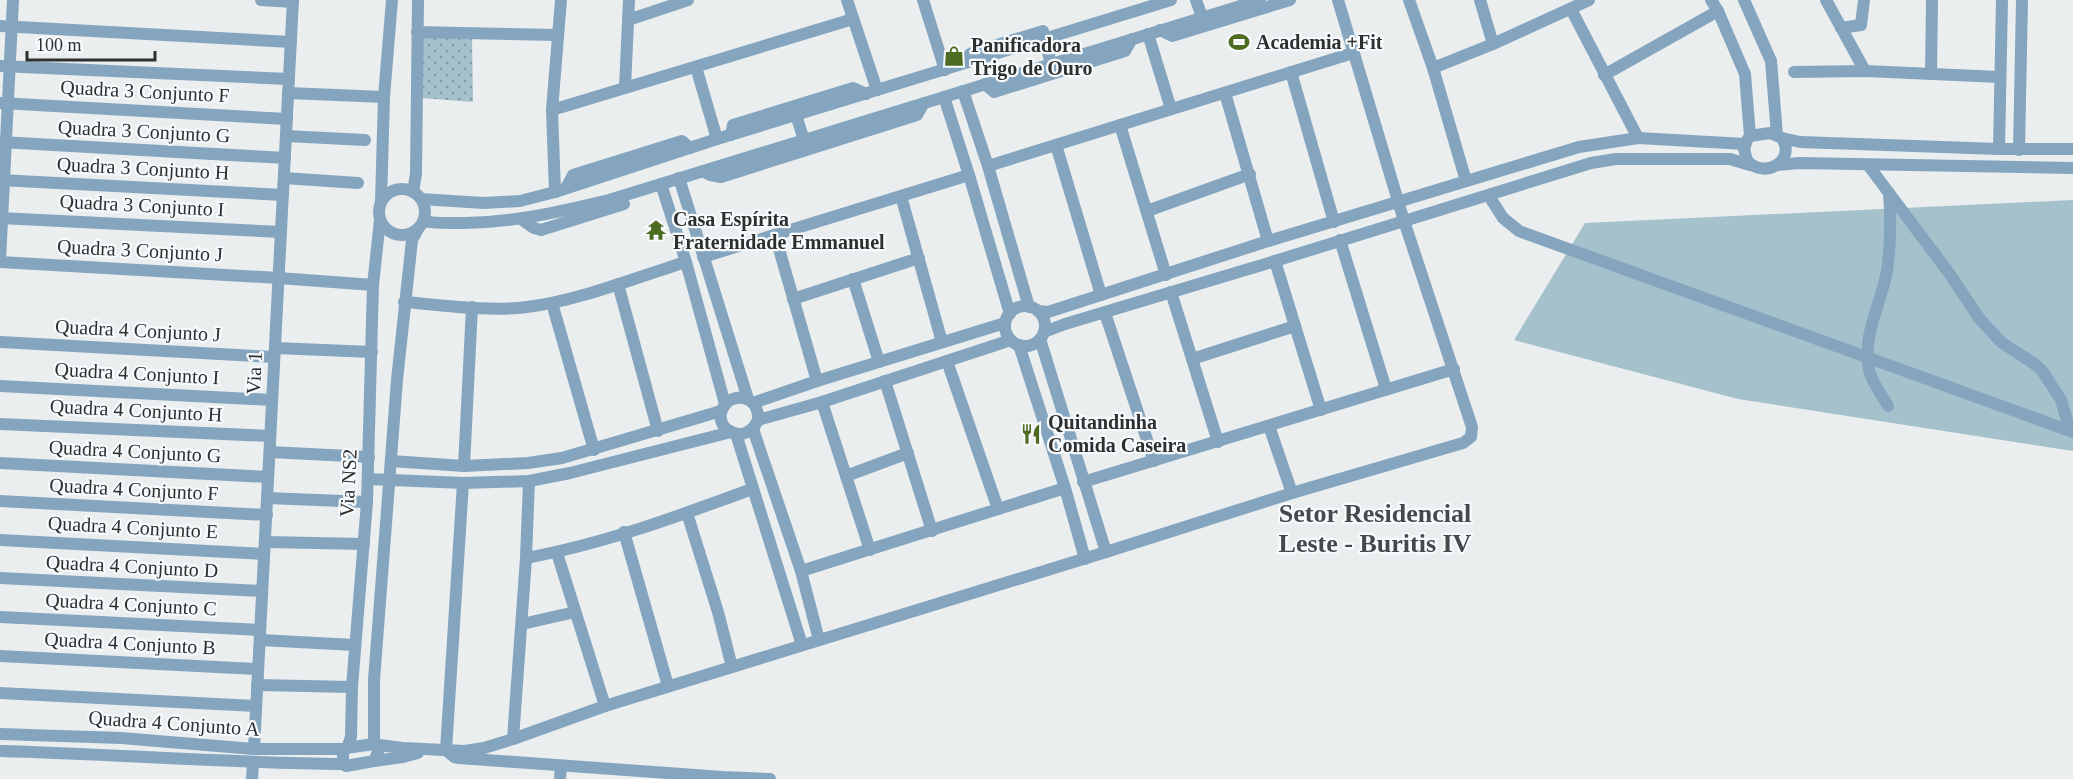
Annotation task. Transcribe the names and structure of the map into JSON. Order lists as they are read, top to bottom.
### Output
{
  "streets": {
    "street": [
      "Quadra 3 Conjunto F",
      "Quadra 3 Conjunto G",
      "Quadra 3 Conjunto H",
      "Quadra 3 Conjunto I",
      "Quadra 3 Conjunto J",
      "Quadra 4 Conjunto J",
      "Quadra 4 Conjunto I",
      "Via 1",
      "Quadra 4 Conjunto H",
      "Quadra 4 Conjunto G",
      "Via NS2",
      "Quadra 4 Conjunto F",
      "Quadra 4 Conjunto E",
      "Quadra 4 Conjunto D",
      "Quadra 4 Conjunto C",
      "Quadra 4 Conjunto B",
      "Quadra 4 Conjunto A"
    ]
  },
  "crossings": [
    ["Quadra 3 Conjunto F", "Via 1"],
    ["Quadra 3 Conjunto G", "Via 1"],
    ["Quadra 3 Conjunto H", "Via 1"],
    ["Quadra 3 Conjunto I", "Via 1"],
    ["Quadra 3 Conjunto J", "Via 1"],
    ["Quadra 3 Conjunto J", "Via NS2"],
    ["Quadra 4 Conjunto J", "Via 1"],
    ["Quadra 4 Conjunto J", "Via NS2"],
    ["Quadra 4 Conjunto I", "Via 1"],
    ["Via 1", "Quadra 4 Conjunto H"],
    ["Via 1", "Quadra 4 Conjunto G"],
    ["Via 1", "Quadra 4 Conjunto F"],
    ["Via 1", "Quadra 4 Conjunto E"],
    ["Via 1", "Quadra 4 Conjunto D"],
    ["Via 1", "Quadra 4 Conjunto C"],
    ["Via 1", "Quadra 4 Conjunto B"],
    ["Via 1", "Quadra 4 Conjunto A"],
    ["Via NS2", "Quadra 4 Conjunto E"],
    ["Via NS2", "Quadra 4 Conjunto C"],
    ["Via NS2", "Quadra 4 Conjunto A"]
  ],
  "districts": ["Setor Residencial Leste - Buritis IV"],
  "places": {
    "sports": ["Academia +Fit"],
    "shop": ["Panificadora Trigo de Ouro"],
    "temple": ["Casa Espírita Fraternidade Emmanuel"],
    "restaurant": ["Quitandinha Comida Caseira"]
  },
  "scale_bar": "100 m"
}
